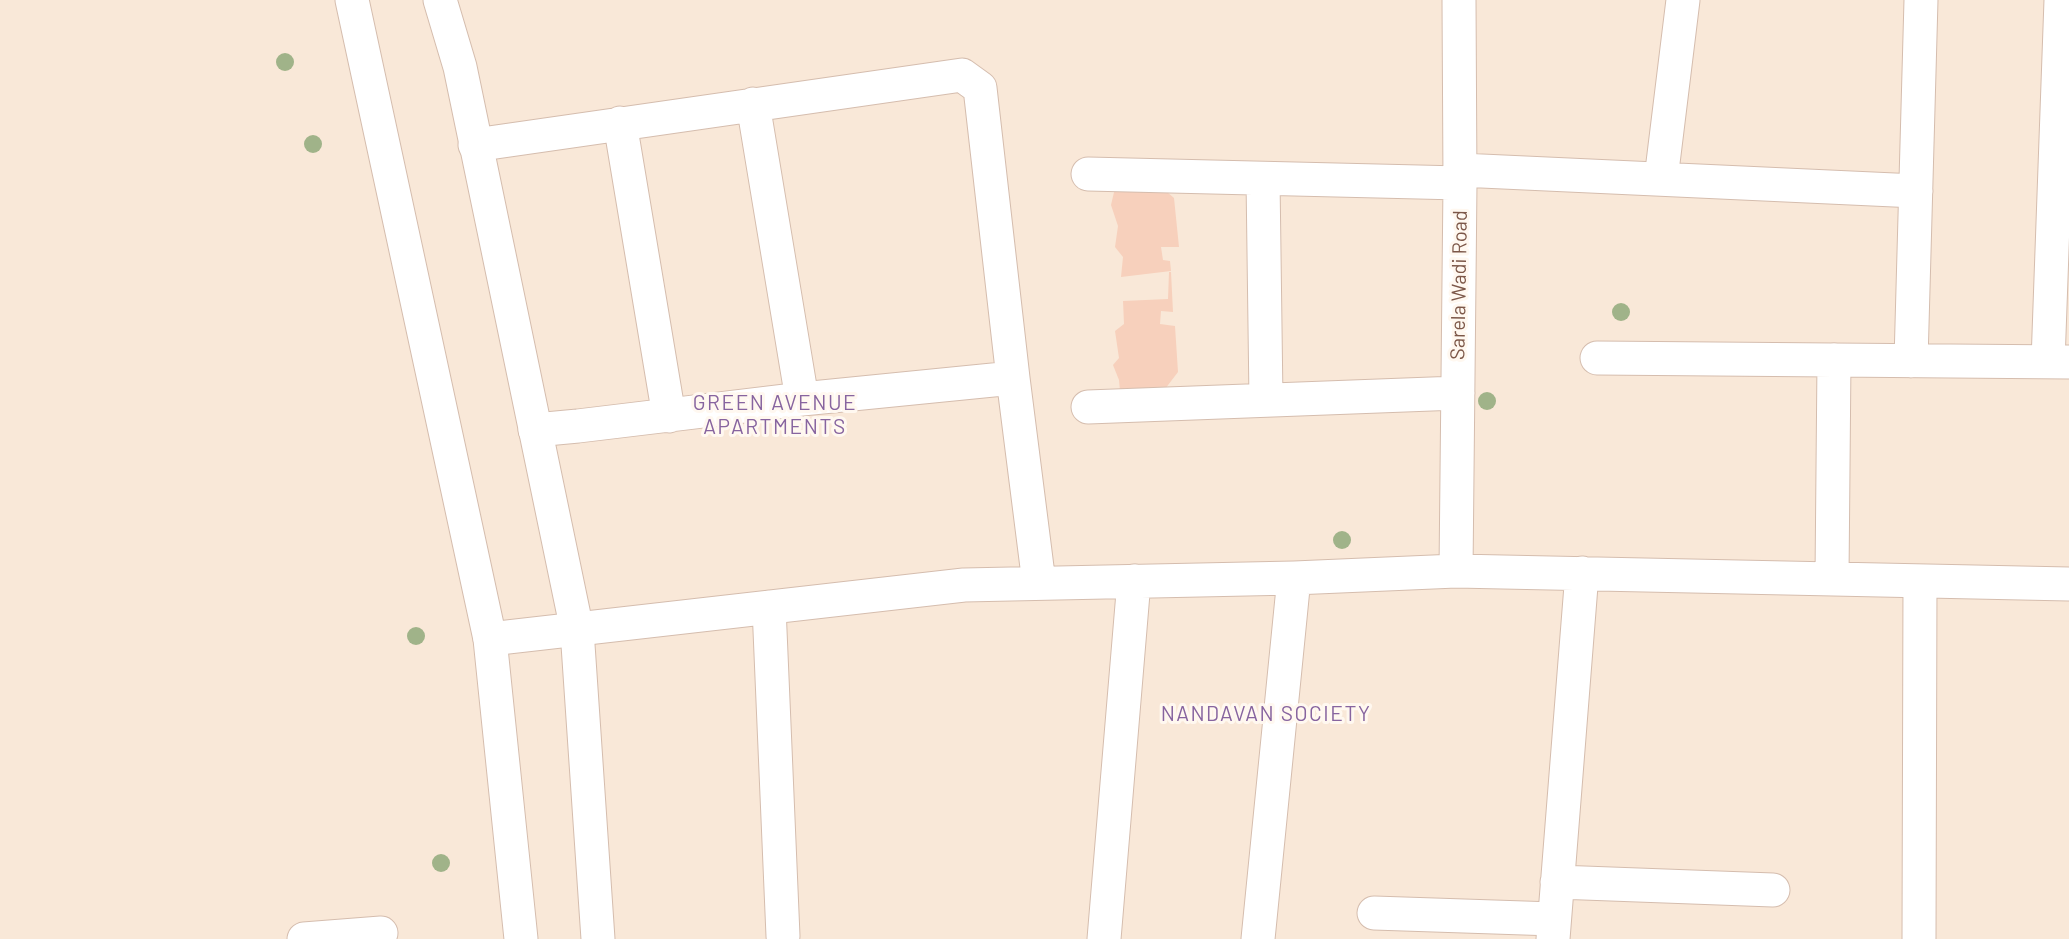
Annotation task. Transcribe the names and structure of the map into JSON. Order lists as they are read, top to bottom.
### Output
{
  "streets": {
    "street": ["Sarela Wadi Road"]
  },
  "districts": ["GREEN AVENUE APARTMENTS", "NANDAVAN SOCIETY"]
}
